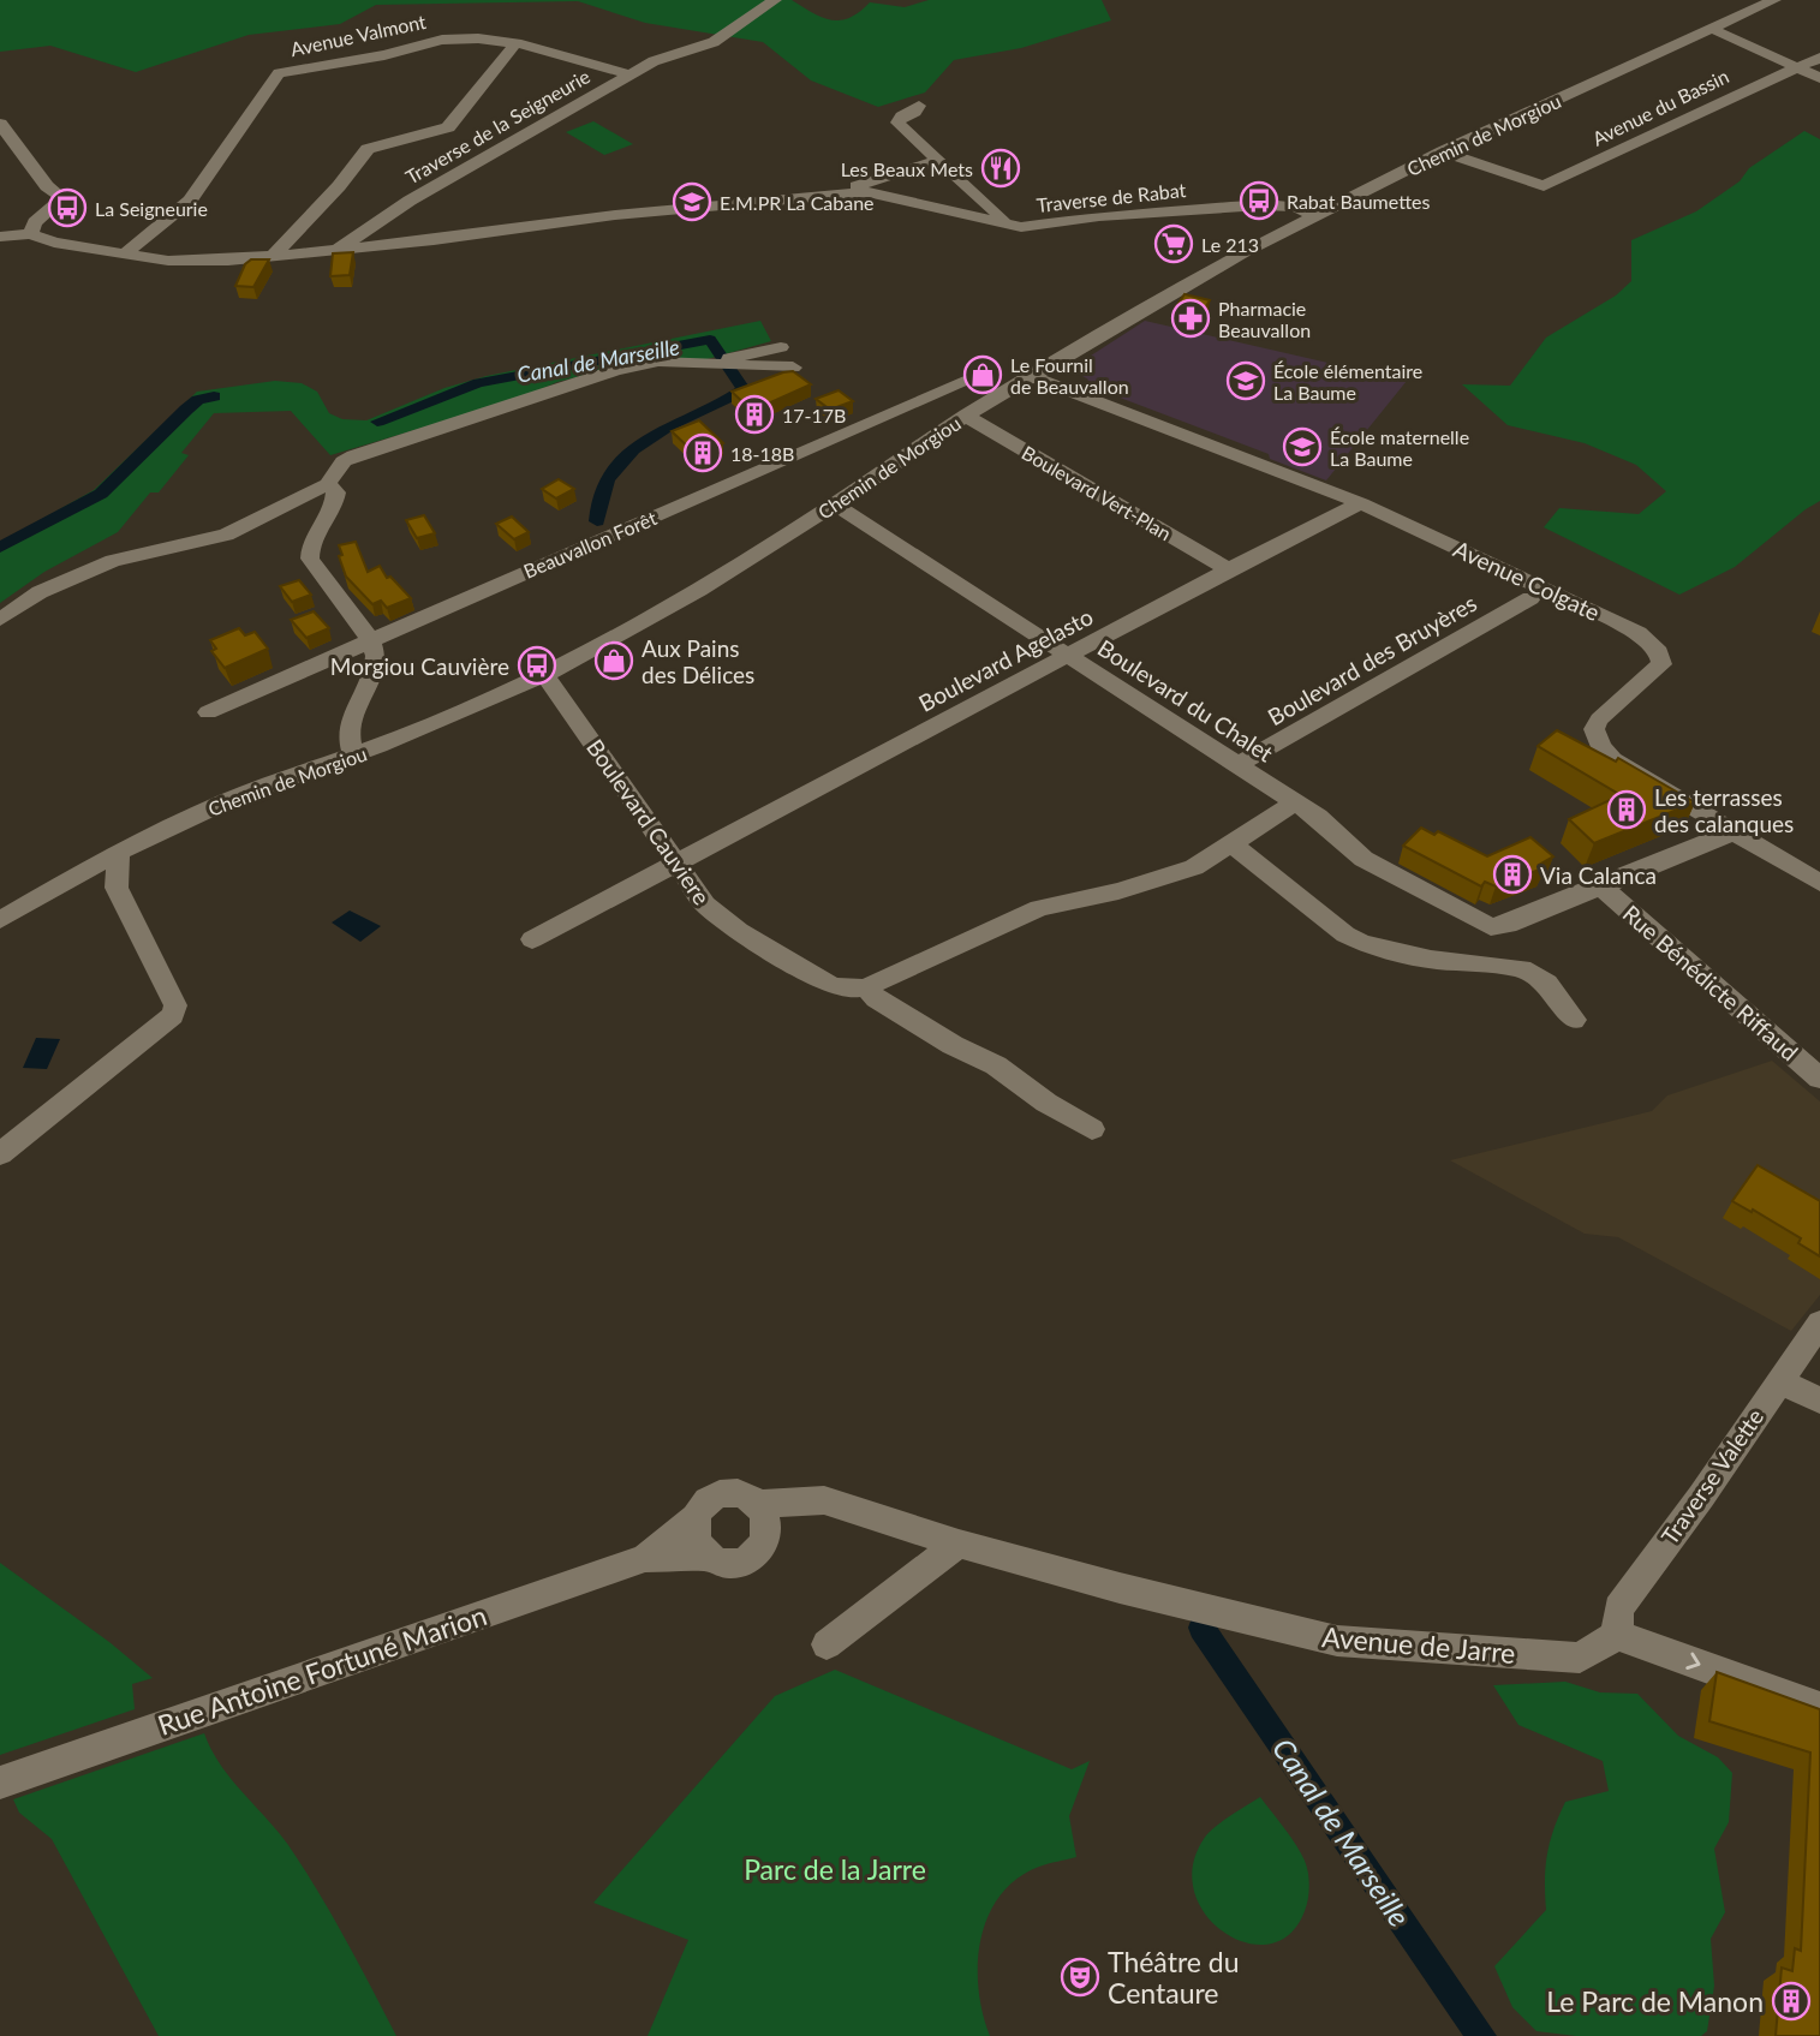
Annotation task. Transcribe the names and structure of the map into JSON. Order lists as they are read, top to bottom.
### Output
{
  "streets": {
    "street": [
      "Avenue Valmont",
      "Avenue du Bassin",
      "Traverse de la Seigneurie",
      "Chemin de Morgiou",
      "Traverse de Rabat",
      "Boulevard Vert-Plan",
      "Beauvallon Forêt",
      "Avenue Colgate",
      "Boulevard Agelasto",
      "Boulevard des Bruyères",
      "Boulevard du Chalet",
      "Boulevard Cauviere",
      "Rue Bénédicte Riffaud",
      "Traverse Valette",
      "Avenue de Jarre",
      "Rue Antoine Fortuné Marion"
    ]
  },
  "crossings": [
    ["Avenue Valmont", "Traverse de la Seigneurie"],
    ["Avenue du Bassin", "Chemin de Morgiou"],
    ["Traverse de la Seigneurie", "Traverse de Rabat"],
    ["Chemin de Morgiou", "Traverse de Rabat"],
    ["Chemin de Morgiou", "Boulevard Vert-Plan"],
    ["Chemin de Morgiou", "Avenue Colgate"],
    ["Chemin de Morgiou", "Boulevard du Chalet"],
    ["Chemin de Morgiou", "Boulevard Cauviere"],
    ["Boulevard Vert-Plan", "Boulevard Agelasto"],
    ["Avenue Colgate", "Boulevard Agelasto"],
    ["Avenue Colgate", "Boulevard du Chalet"],
    ["Boulevard Agelasto", "Boulevard du Chalet"],
    ["Boulevard Agelasto", "Boulevard Cauviere"],
    ["Boulevard des Bruyères", "Boulevard du Chalet"],
    ["Boulevard du Chalet", "Rue Bénédicte Riffaud"],
    ["Traverse Valette", "Avenue de Jarre"]
  ],
  "water": ["Canal de Marseille"],
  "parks": ["Parc de la Jarre"],
  "places": {
    "restaurant": ["Les Beaux Mets"],
    "bus stop": ["Rabat Baumettes", "La Seigneurie", "Morgiou Cauvière"],
    "school or university": ["E.M.PR La Cabane", "École élémentaire La Baume", "École maternelle La Baume"],
    "supermarket": ["Le 213"],
    "pharmacy": ["Pharmacie Beauvallon"],
    "shop": ["Le Fournil de Beauvallon", "Aux Pains des Délices"],
    "building": [
      "17-17B",
      "18-18B",
      "Les terrasses des calanques",
      "Via Calanca",
      "Le Parc de Manon"
    ],
    "theatre": ["Théâtre du Centaure"]
  }
}
